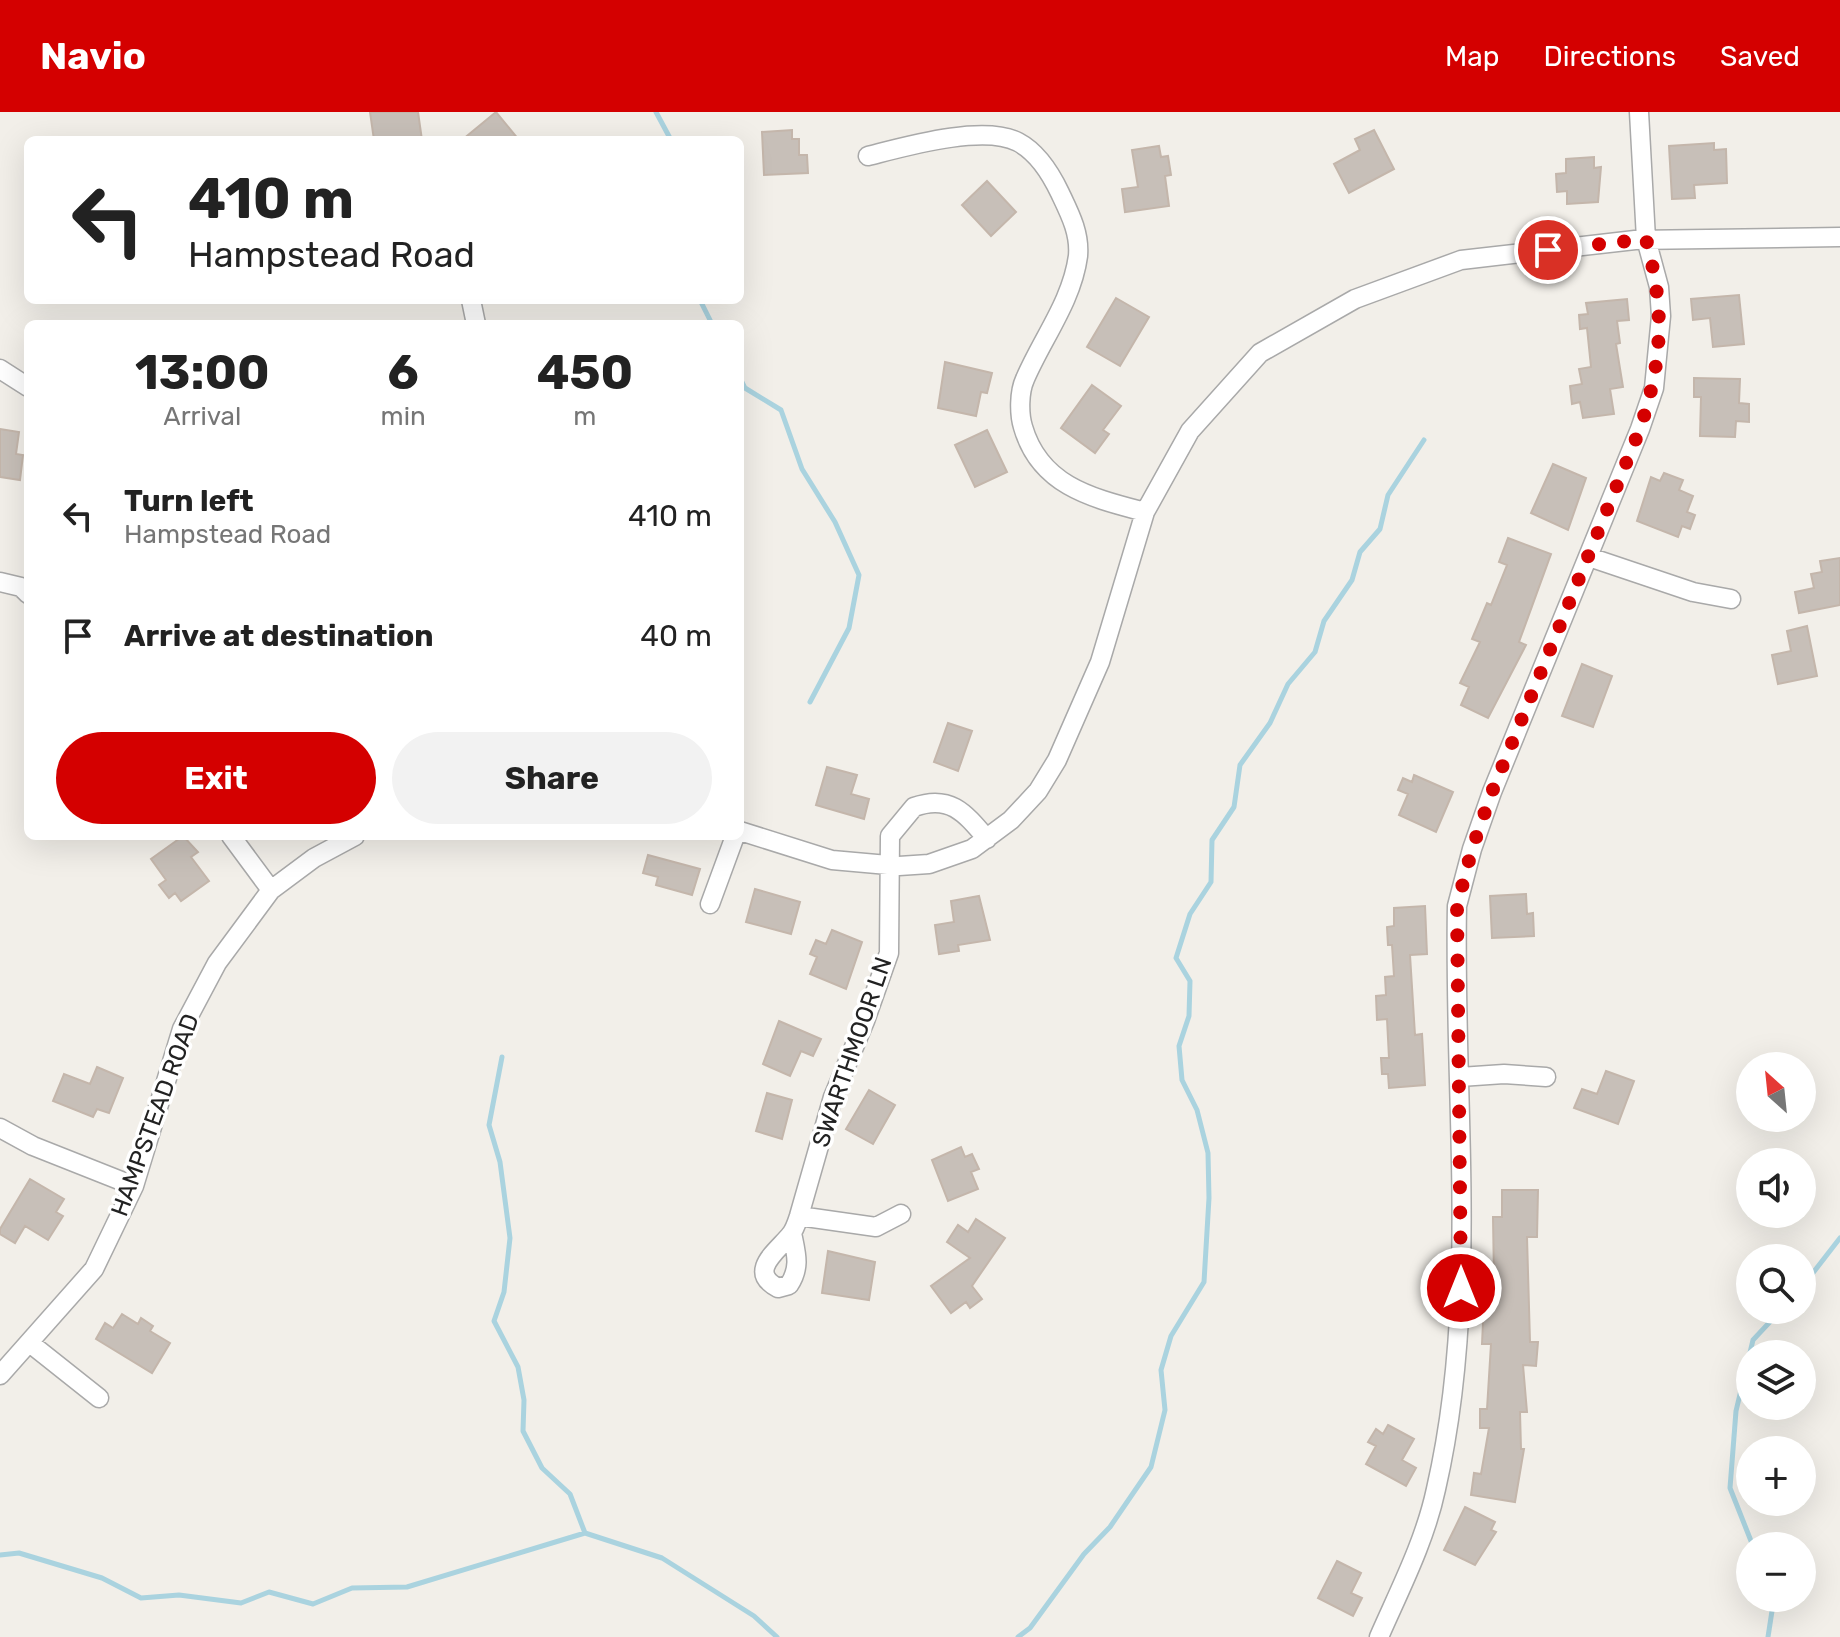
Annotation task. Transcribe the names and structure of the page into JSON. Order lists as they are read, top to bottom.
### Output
{
  "streets": {
    "street": ["SWARTHMOOR LN", "HAMPSTEAD ROAD"]
  },
  "north": "top left",
  "page": {
    "header": "Navio",
    "nav": ["Map", "Directions", "Saved"],
    "turn": ["410 m", "Hampstead Road"],
    "eta": [
      "13:00",
      "Arrival",
      "6",
      "min",
      "450",
      "m"
    ],
    "list": [
      {
        "name": "Turn left",
        "note": "Hampstead Road",
        "value": "410 m"
      },
      {
        "name": "Arrive at destination",
        "value": "40 m"
      }
    ],
    "buttons": ["Exit", "Share"],
    "map_buttons": ["+", "−"]
  }
}
